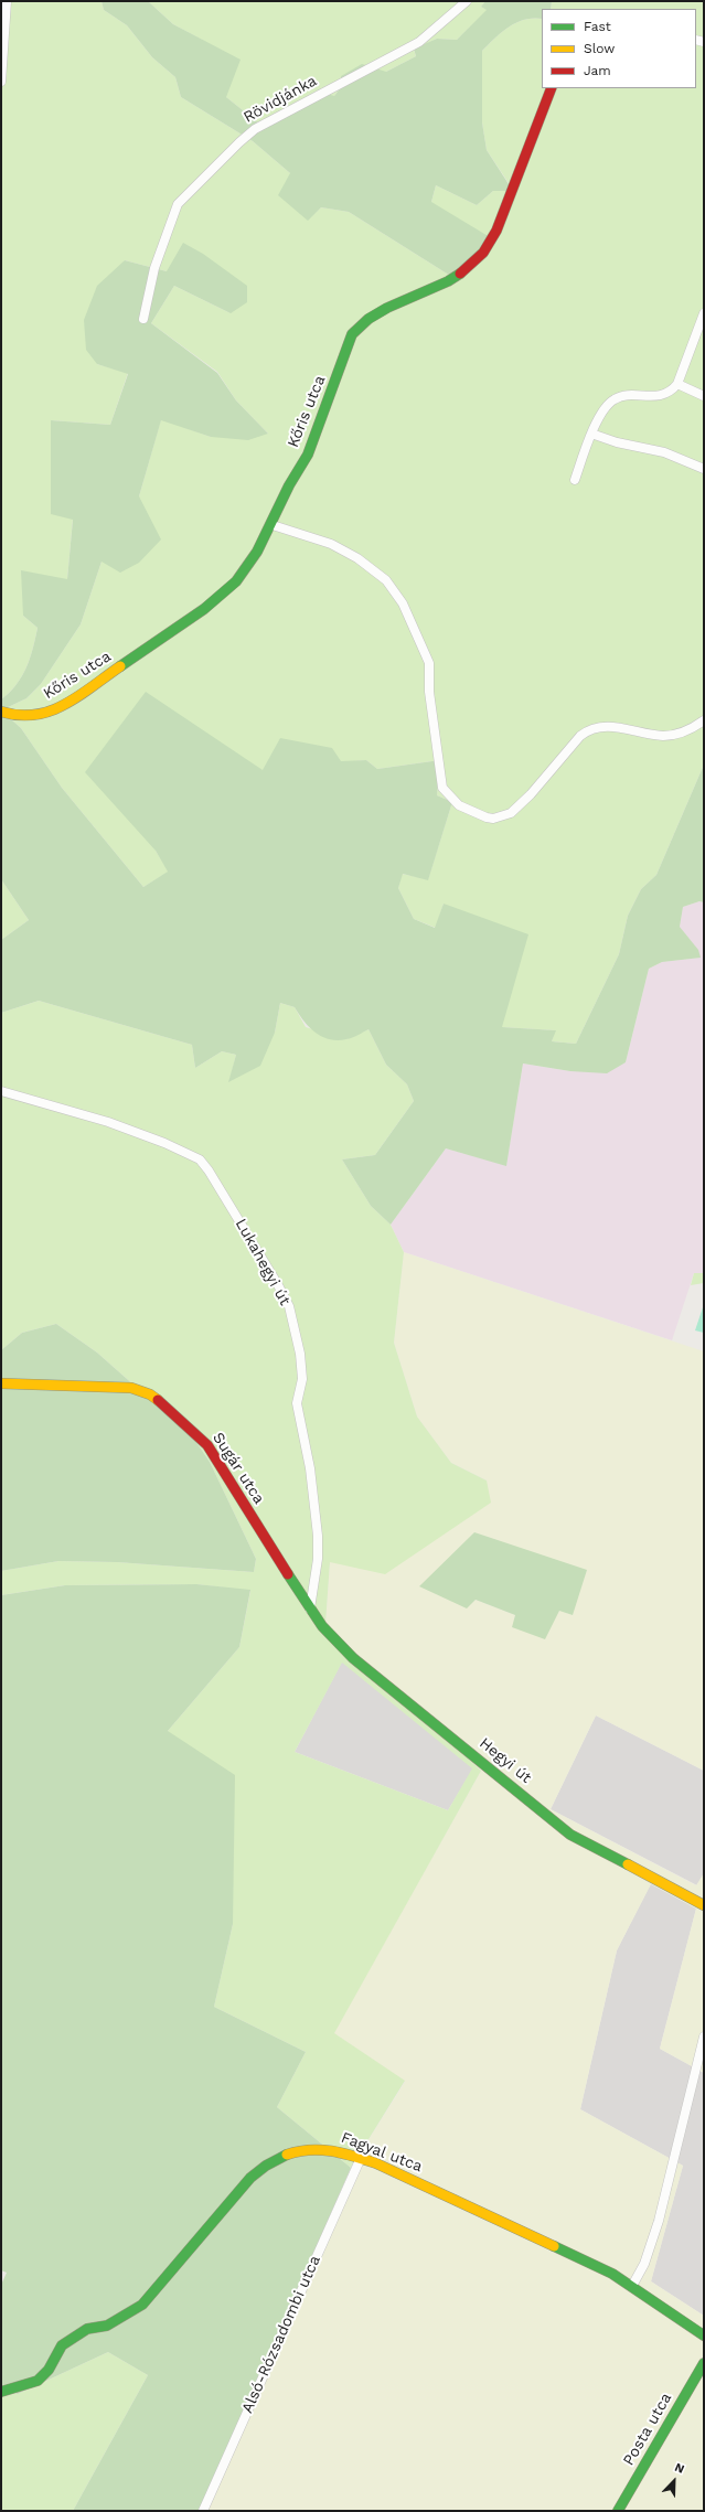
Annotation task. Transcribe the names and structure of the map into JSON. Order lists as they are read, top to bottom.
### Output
{
  "streets": {
    "street": [
      "Rövidjánka",
      "Kőris utca",
      "Lukahegyi út",
      "Sugár utca",
      "Hegyi út",
      "Fagyal utca",
      "Alsó-Rózsadombi utca",
      "Posta utca"
    ]
  },
  "crossings": [
    ["Lukahegyi út", "Sugár utca"],
    ["Lukahegyi út", "Hegyi út"],
    ["Sugár utca", "Hegyi út"],
    ["Fagyal utca", "Alsó-Rózsadombi utca"]
  ],
  "legend": ["Fast", "Slow", "Jam"],
  "north": "top right"
}
